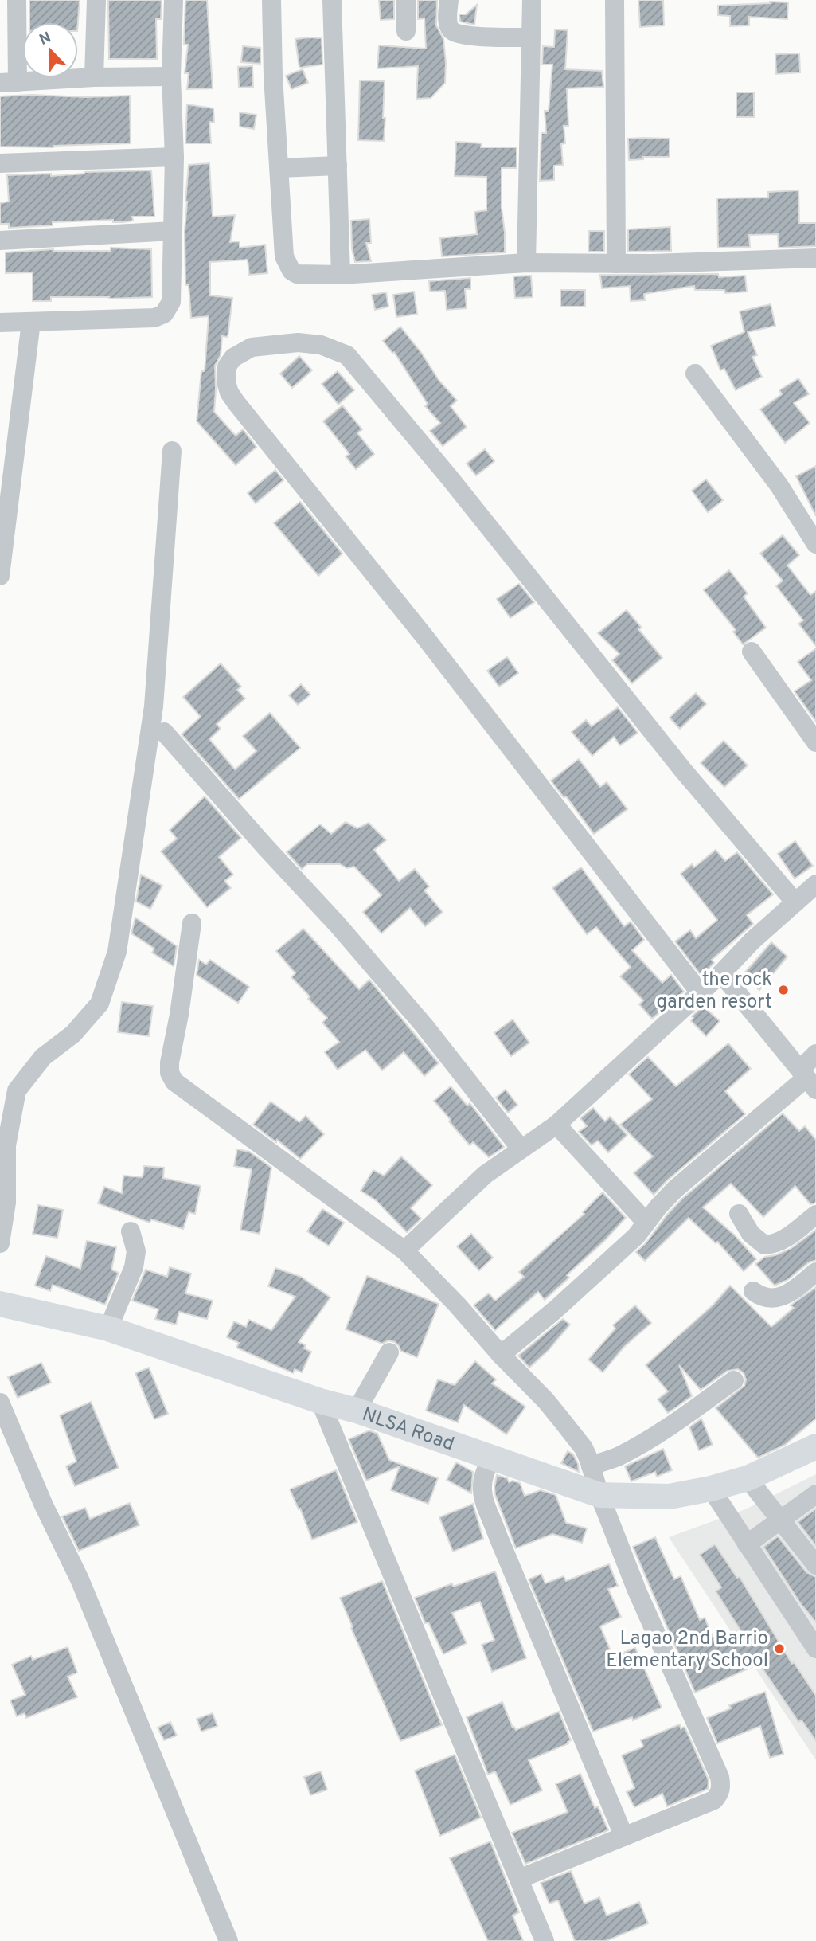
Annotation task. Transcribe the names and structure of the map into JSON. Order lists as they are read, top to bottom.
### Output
{
  "streets": {
    "main road": ["NLSA Road"]
  },
  "places": ["the rock garden resort", "Lagao 2nd Barrio Elementary School"],
  "north": "top left"
}
